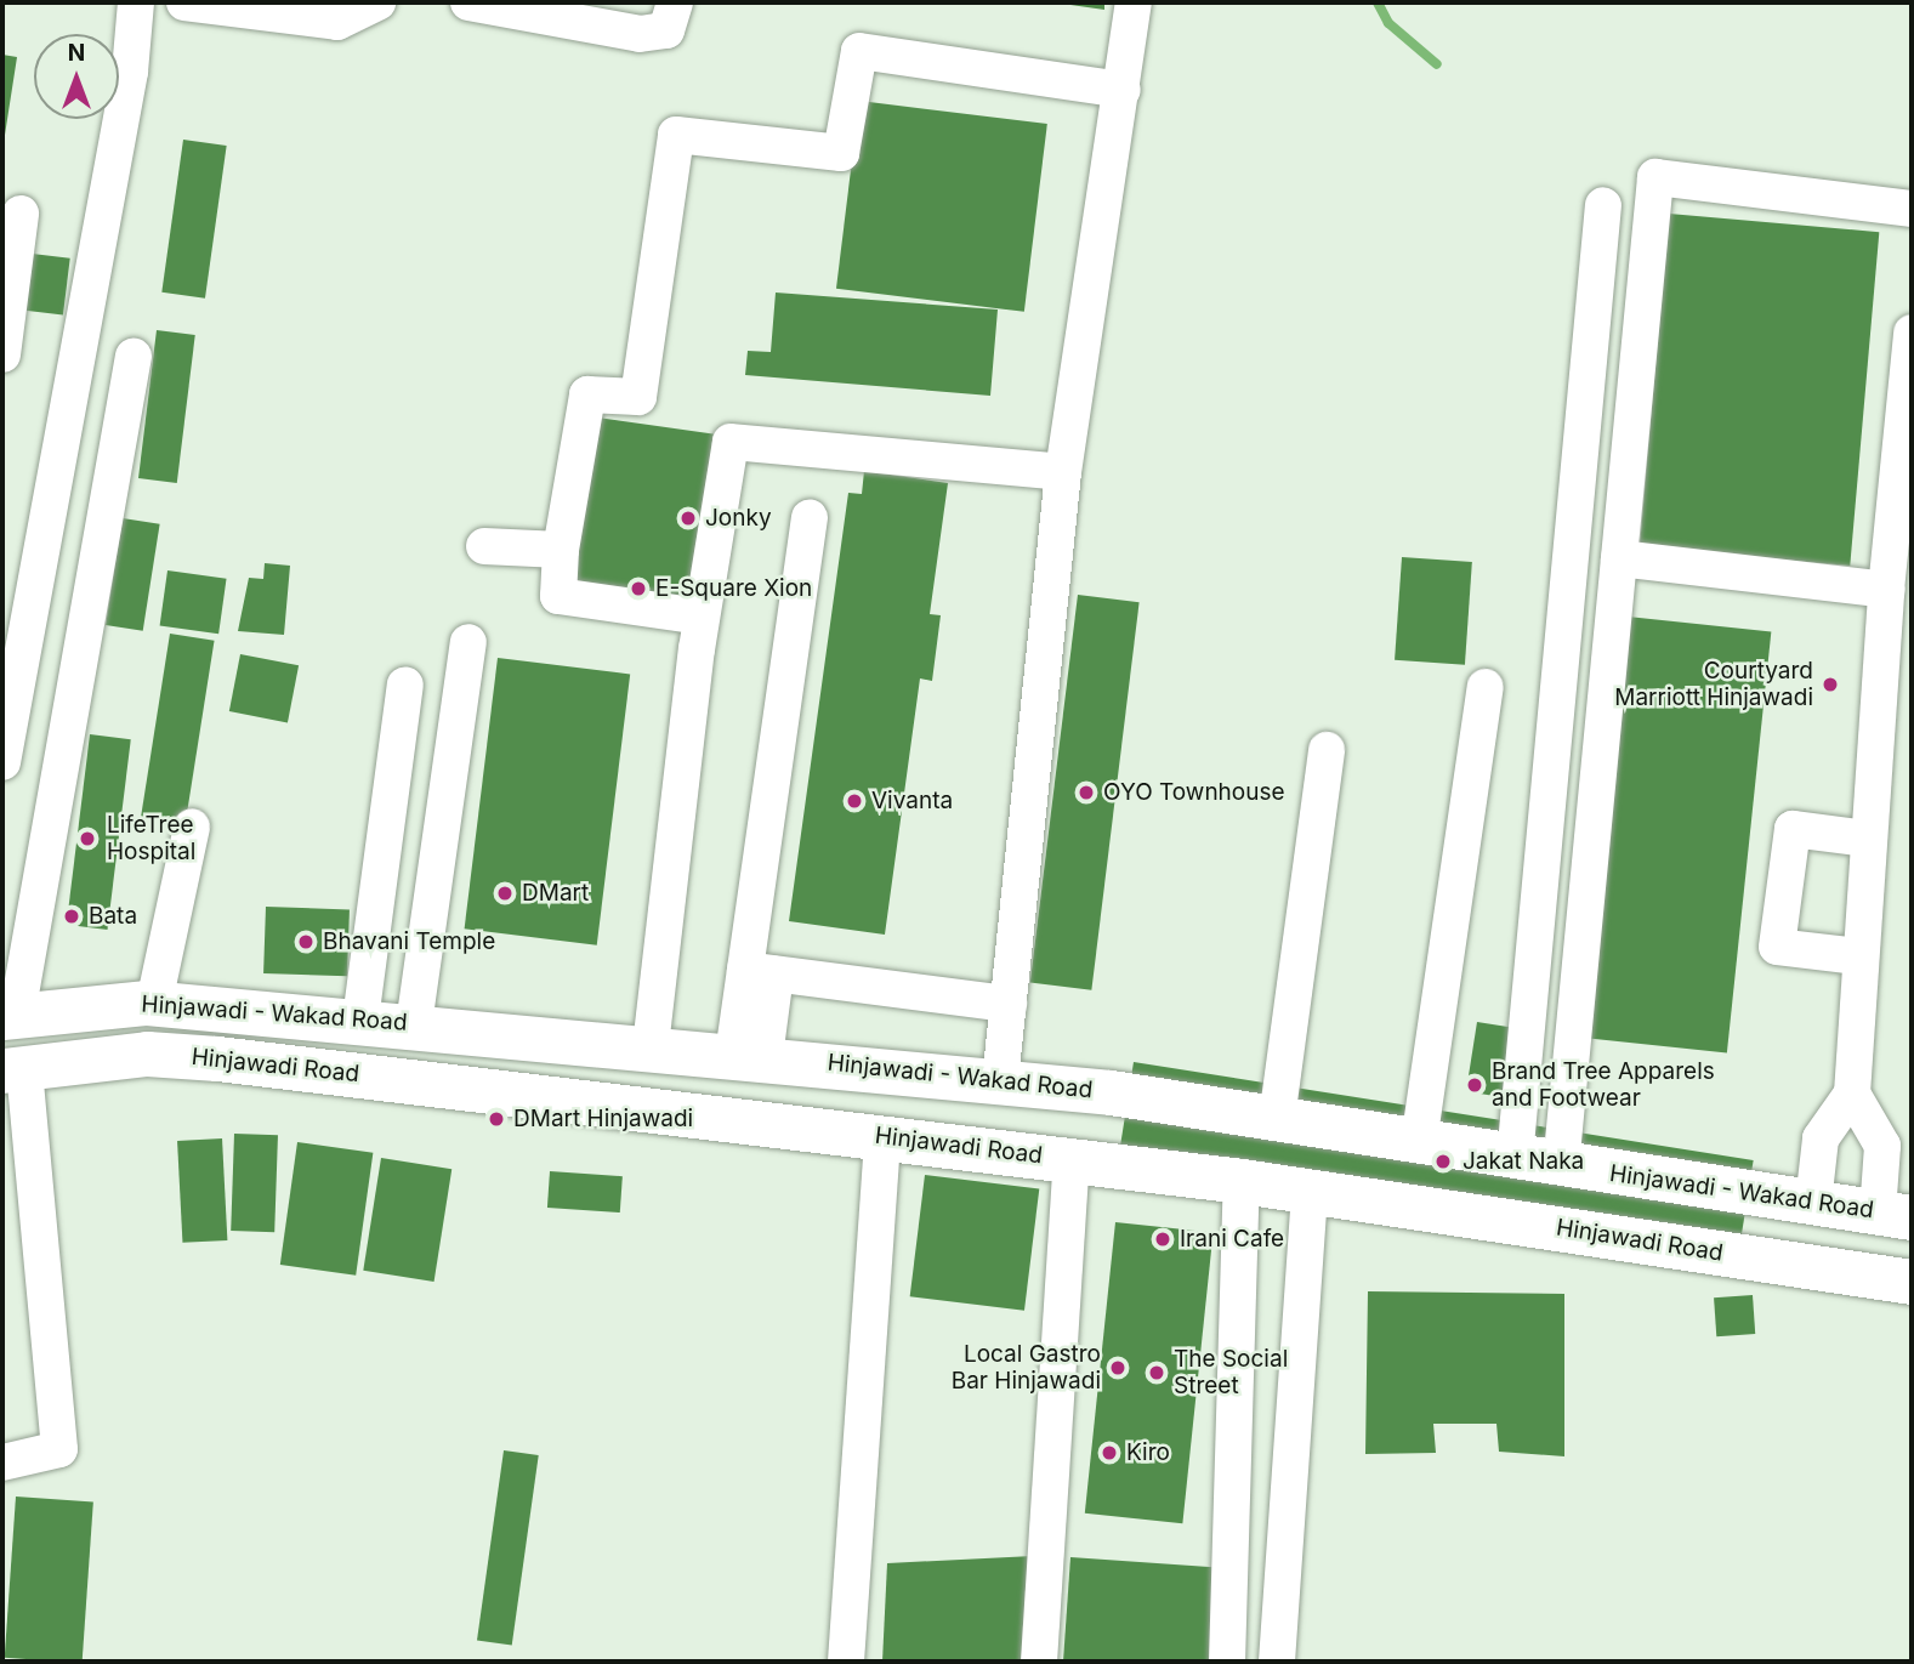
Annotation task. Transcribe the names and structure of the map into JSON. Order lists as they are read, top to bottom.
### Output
{
  "streets": {
    "main road": ["Hinjawadi - Wakad Road", "Hinjawadi Road"]
  },
  "places": [
    "Jonky",
    "E-Square Xion",
    "Courtyard Marriott Hinjawadi",
    "OYO Townhouse",
    "Vivanta",
    "LifeTree Hospital",
    "DMart",
    "Bata",
    "Bhavani Temple",
    "Brand Tree Apparels and Footwear",
    "DMart Hinjawadi",
    "Jakat Naka",
    "Irani Cafe",
    "Local Gastro Bar Hinjawadi",
    "The Social Street",
    "Kiro"
  ],
  "north": "top"
}
